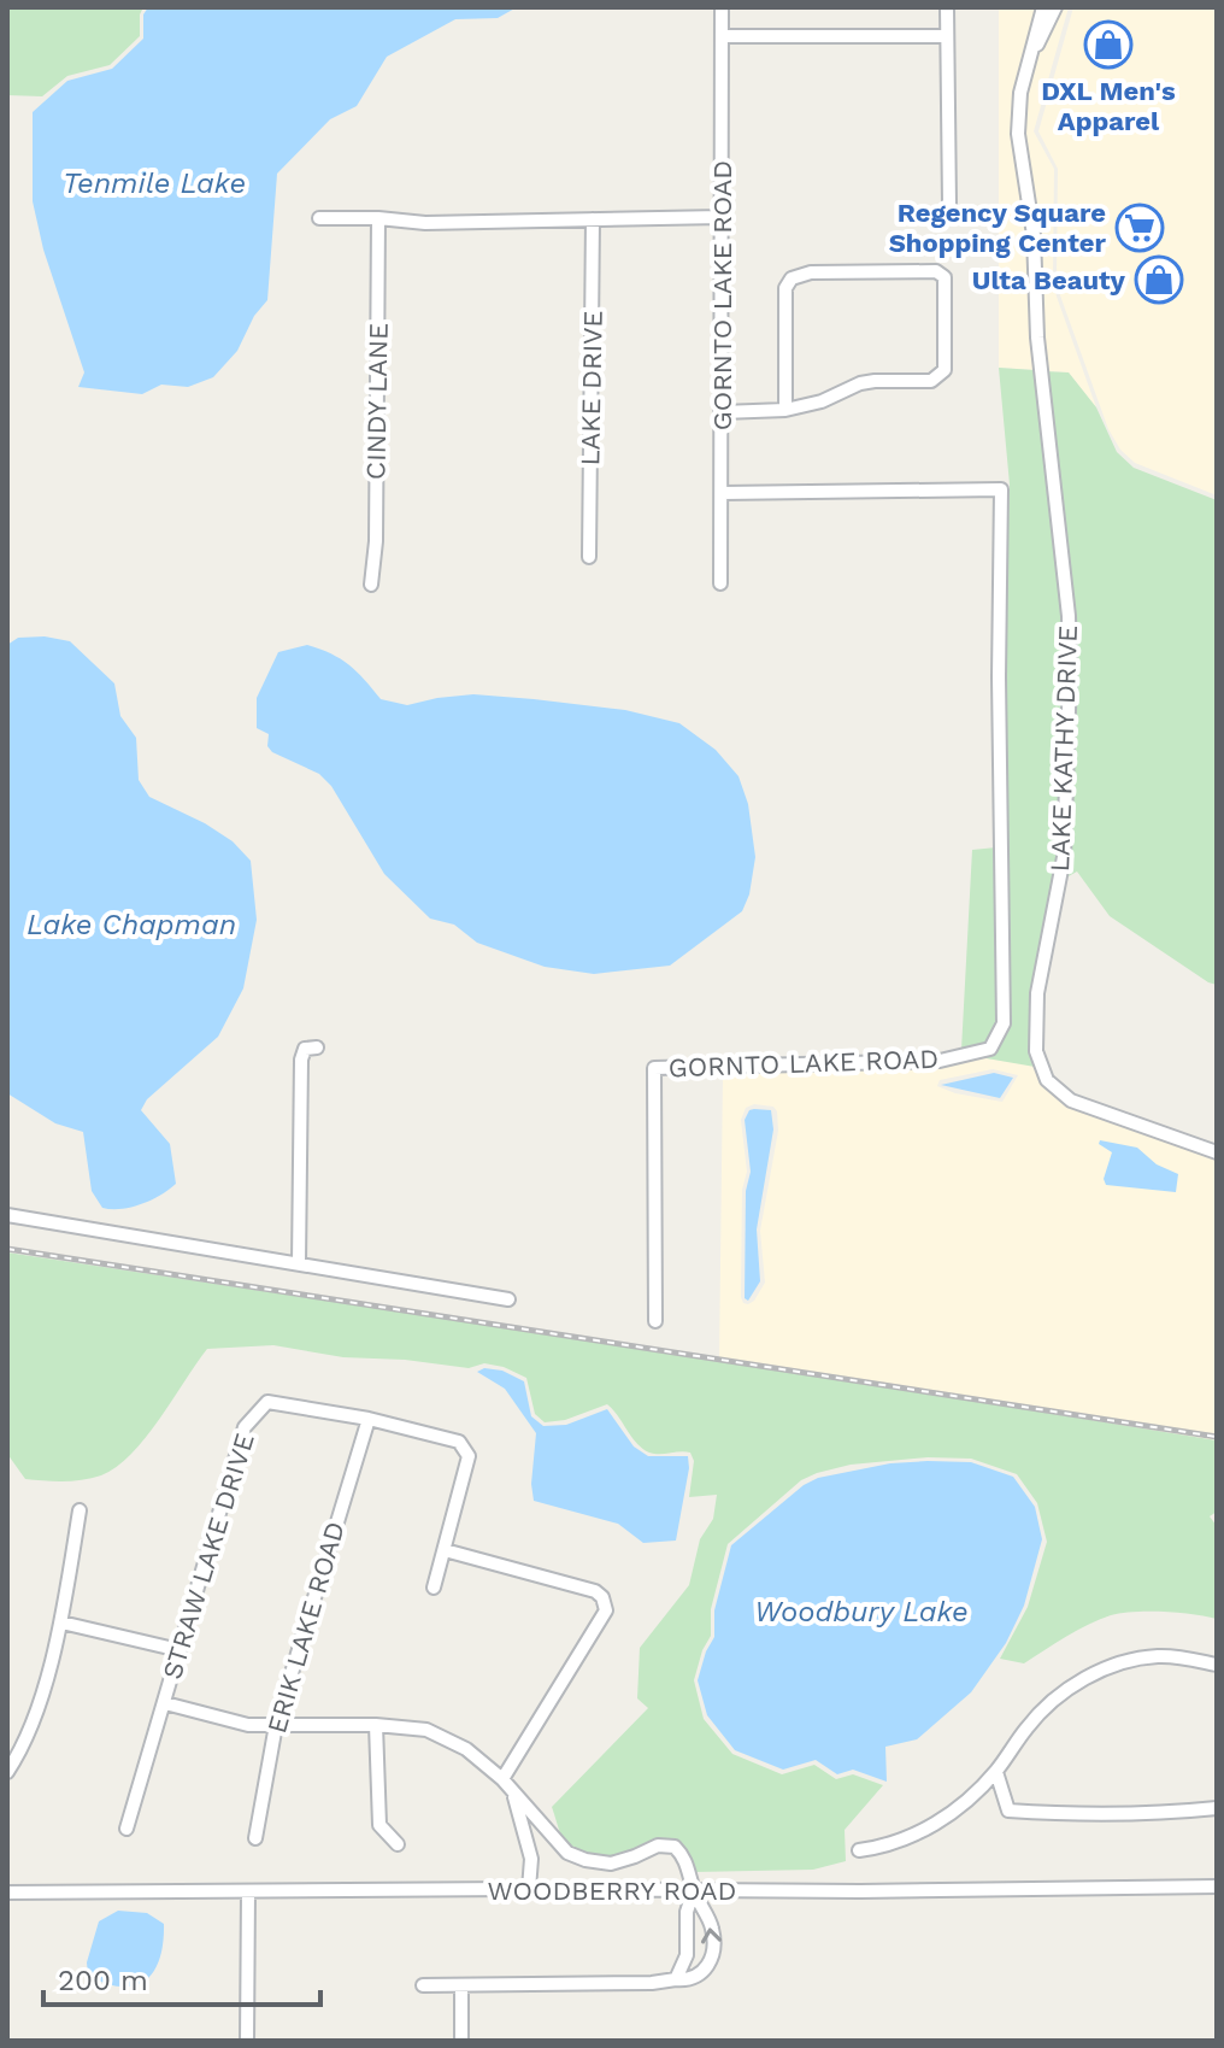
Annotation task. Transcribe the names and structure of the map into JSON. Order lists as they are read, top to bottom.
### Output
{
  "streets": {
    "street": [
      "GORNTO LAKE ROAD",
      "LAKE DRIVE",
      "CINDY LANE",
      "LAKE KATHY DRIVE",
      "STRAW LAKE DRIVE",
      "ERIK LAKE ROAD",
      "WOODBERRY ROAD"
    ]
  },
  "crossings": [
    ["STRAW LAKE DRIVE", "ERIK LAKE ROAD"]
  ],
  "water": ["Tenmile Lake", "Lake Chapman", "Woodbury Lake"],
  "places": {
    "shop": ["DXL Men's Apparel", "Ulta Beauty"],
    "supermarket": ["Regency Square Shopping Center"]
  },
  "scale_bar": "200 m"
}
